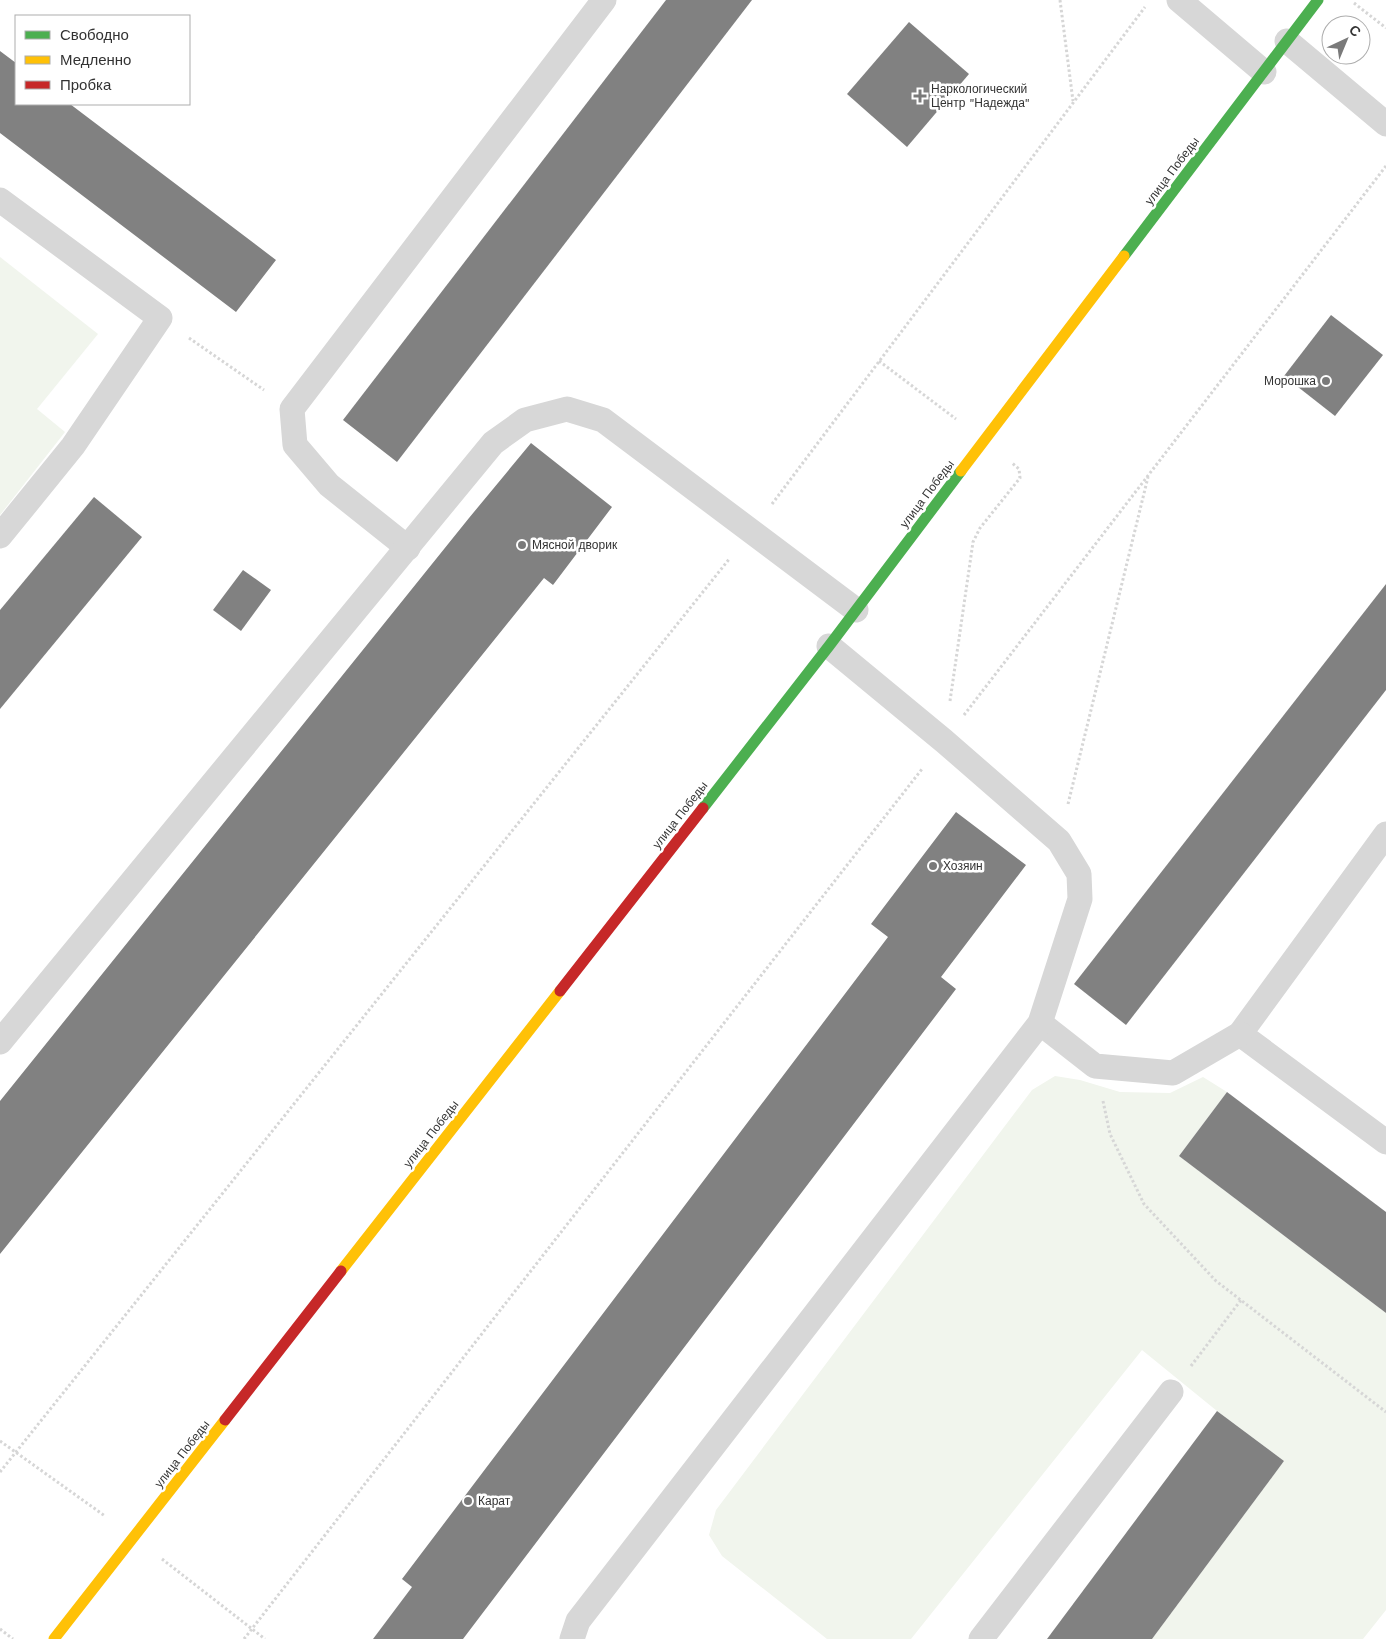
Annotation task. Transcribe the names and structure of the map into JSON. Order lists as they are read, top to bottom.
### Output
{
  "streets": {
    "street": ["улица Победы"]
  },
  "places": {
    "health": ["Наркологический Центр \"Надежда\""],
    "other": [
      "Морошка",
      "Мясной дворик",
      "Хозяин",
      "Карат"
    ]
  },
  "legend": ["Свободно", "Медленно", "Пробка"],
  "north": "top right"
}
